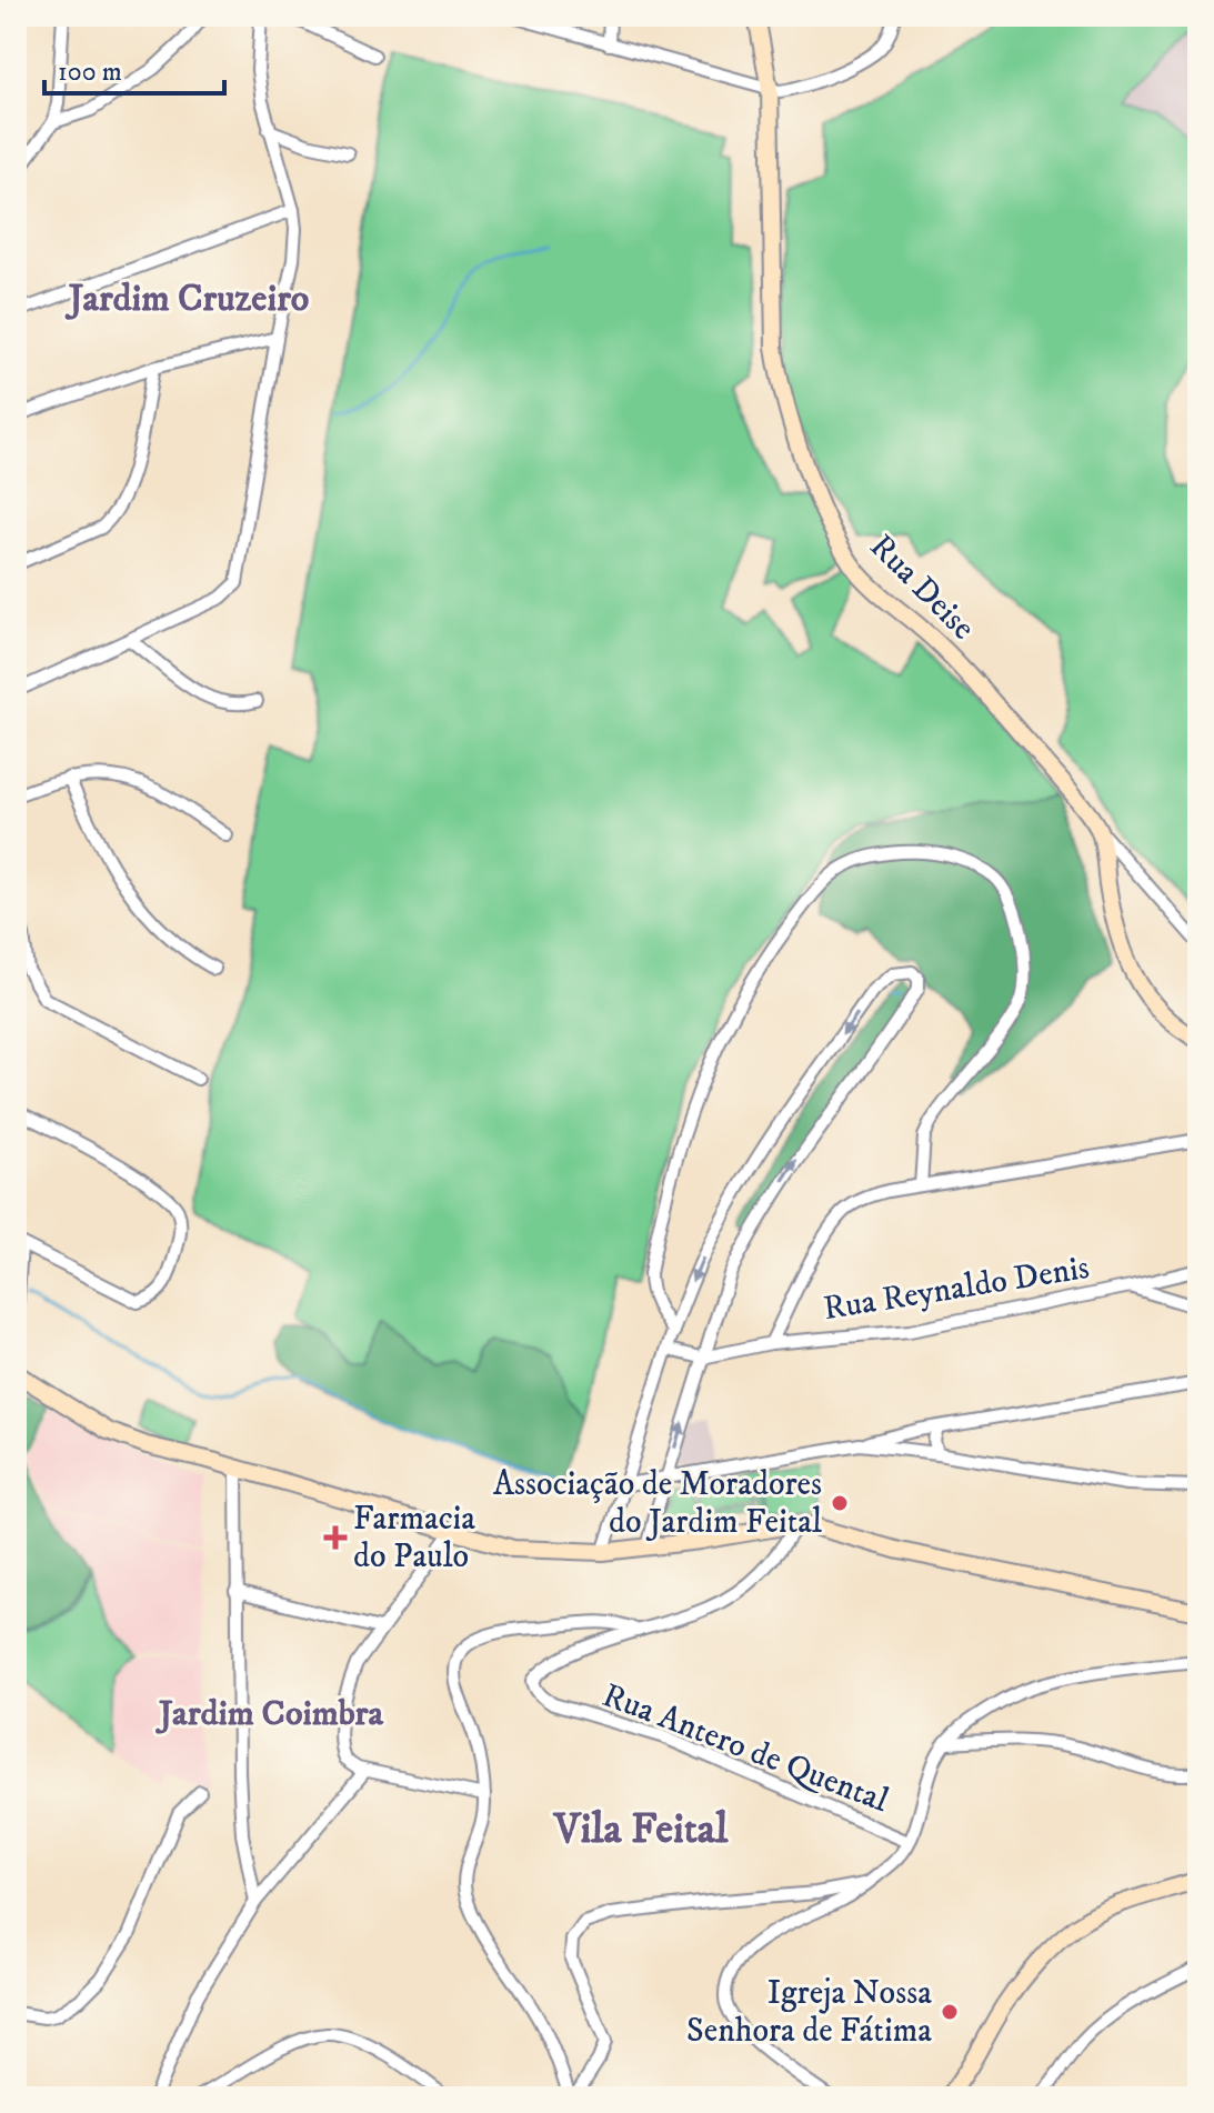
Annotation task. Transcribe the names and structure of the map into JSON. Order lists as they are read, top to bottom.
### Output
{
  "streets": {
    "street": ["Rua Deise", "Rua Reynaldo Denis", "Rua Antero de Quental"]
  },
  "districts": ["Jardim Cruzeiro", "Jardim Coimbra", "Vila Feital"],
  "places": {
    "other": ["Associação de Moradores do Jardim Feital", "Igreja Nossa Senhora de Fátima"],
    "health": ["Farmacia do Paulo"]
  },
  "scale_bar": "100 m"
}
